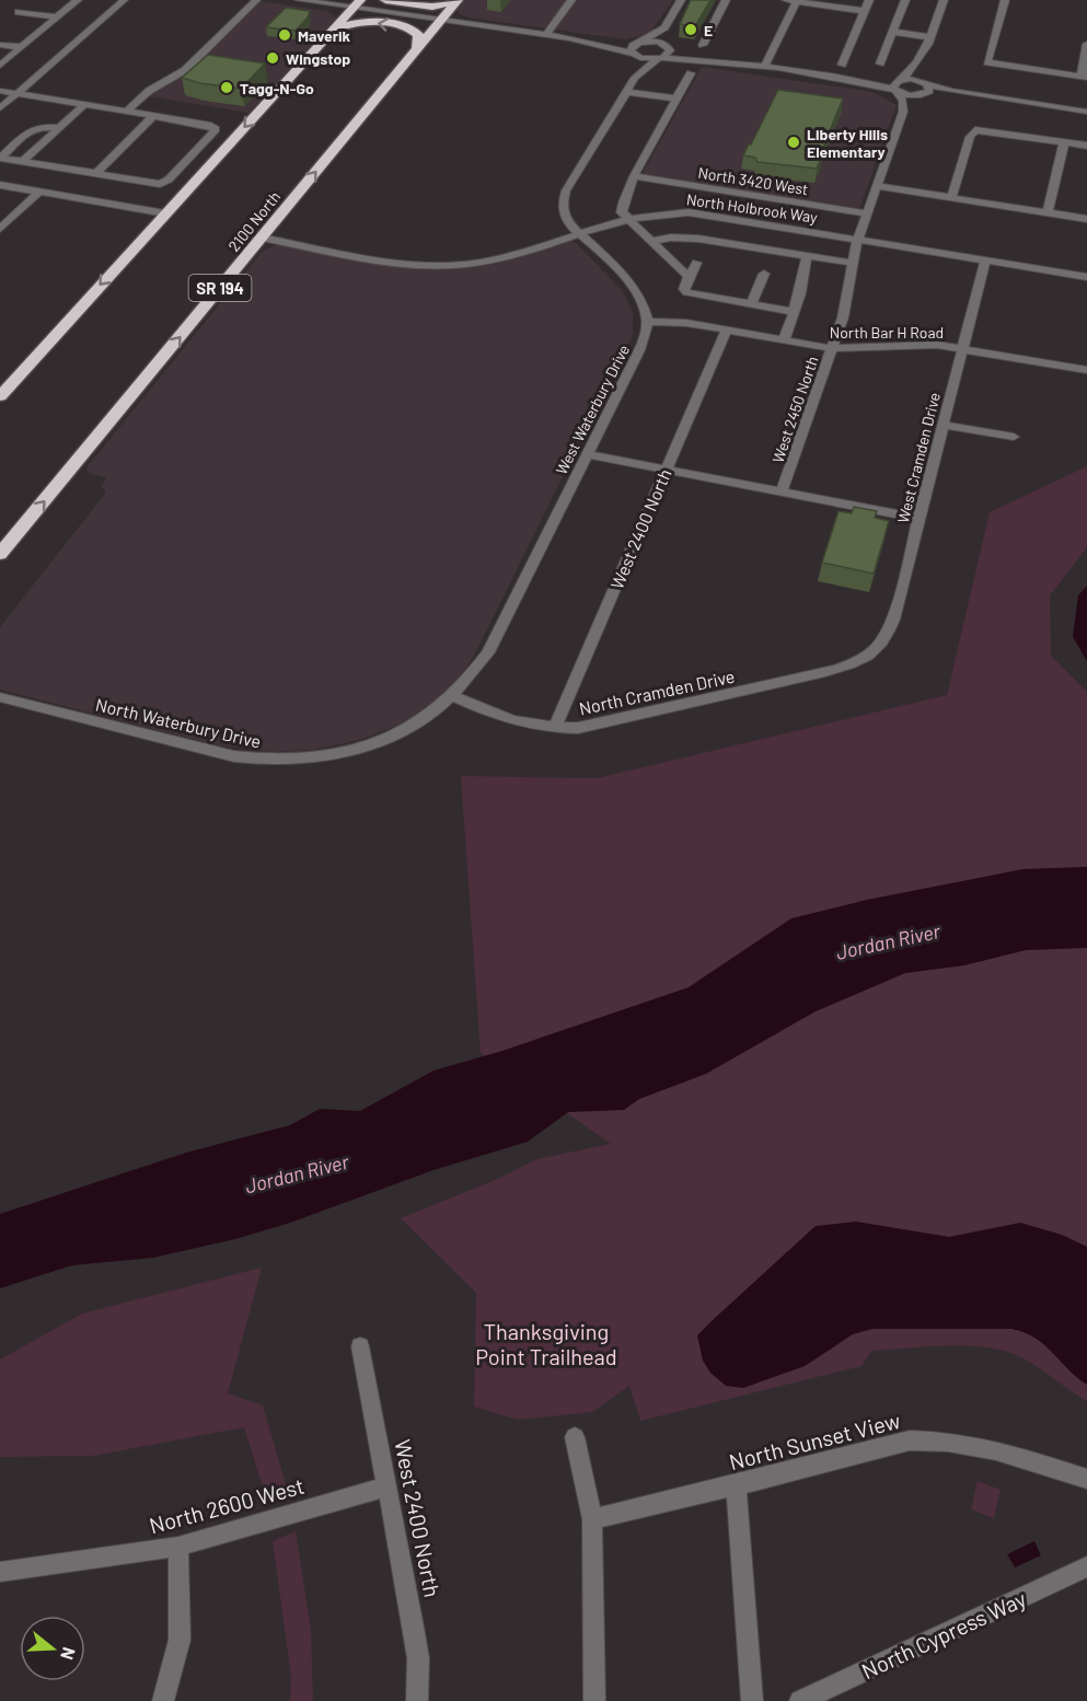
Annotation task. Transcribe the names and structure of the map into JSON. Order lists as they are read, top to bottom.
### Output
{
  "streets": {
    "highway": ["2100 North", "SR 194"],
    "street": [
      "North 3420 West",
      "North Holbrook Way",
      "North Bar H Road",
      "West Waterbury Drive",
      "West 2450 North",
      "West Cramden Drive",
      "West 2400 North",
      "North Cramden Drive",
      "North Waterbury Drive",
      "North Sunset View",
      "North 2600 West",
      "North Cypress Way"
    ]
  },
  "crossings": [
    ["North 3420 West", "West 2450 North"],
    ["North Holbrook Way", "2100 North"],
    ["North Holbrook Way", "West 2450 North"],
    ["North Holbrook Way", "West Cramden Drive"],
    ["North Bar H Road", "West Waterbury Drive"],
    ["North Bar H Road", "West 2450 North"],
    ["North Bar H Road", "West Cramden Drive"],
    ["North Bar H Road", "West 2400 North"],
    ["West Waterbury Drive", "North Cramden Drive"],
    ["West Waterbury Drive", "North Waterbury Drive"],
    ["West Cramden Drive", "North Cramden Drive"],
    ["West 2400 North", "North Cramden Drive"],
    ["West 2400 North", "North 2600 West"],
    ["North Cramden Drive", "North Waterbury Drive"]
  ],
  "water": ["Jordan River"],
  "parks": ["Thanksgiving Point Trailhead"],
  "places": [
    "E",
    "Maverik",
    "Wingstop",
    "Tagg-N-Go",
    "Liberty Hills Elementary"
  ],
  "north": "right"
}
